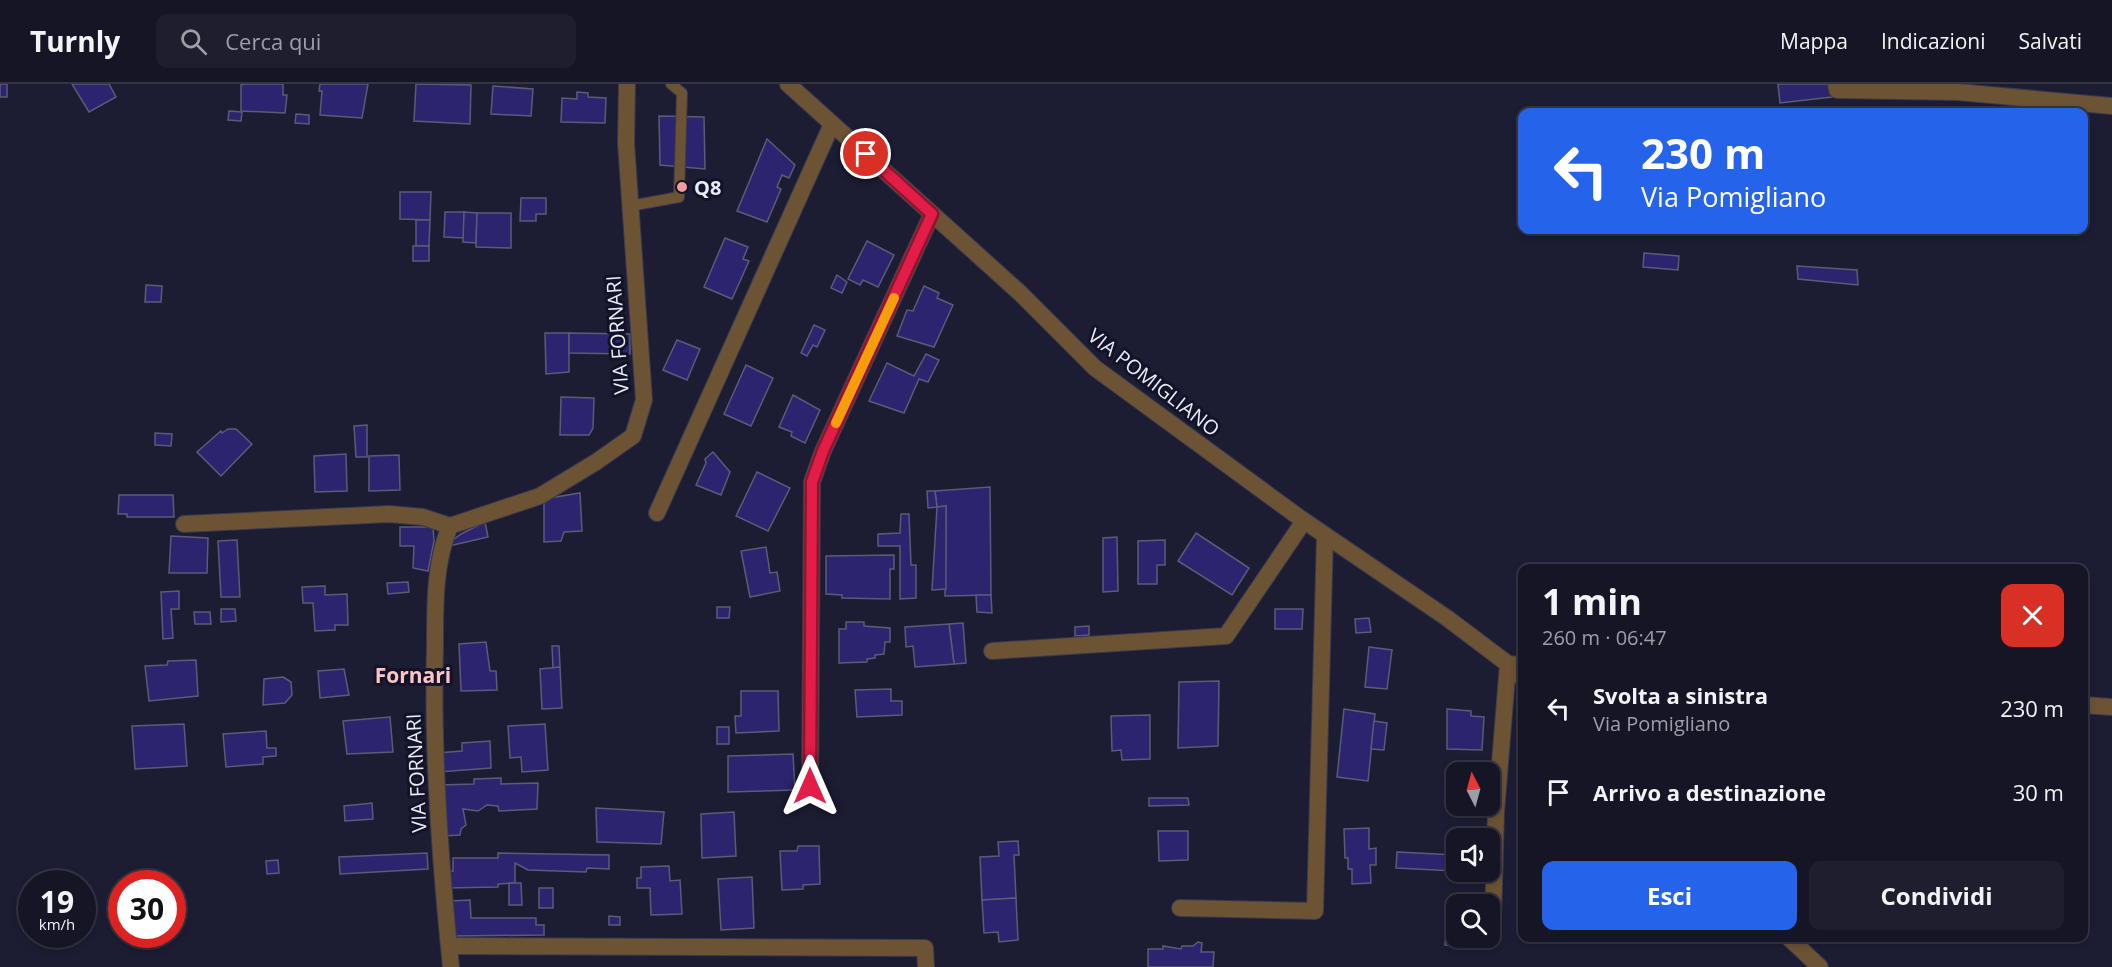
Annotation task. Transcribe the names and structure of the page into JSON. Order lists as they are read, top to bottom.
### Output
{
  "streets": {
    "street": ["VIA FORNARI", "VIA POMIGLIANO"]
  },
  "districts": ["Fornari"],
  "places": ["Q8"],
  "north": "top",
  "page": {
    "header": "Turnly",
    "search": "Cerca qui",
    "nav": ["Mappa", "Indicazioni", "Salvati"],
    "turn": ["230 m", "Via Pomigliano"],
    "heading": ["1 min", "260 m · 06:47"],
    "list": [
      {
        "name": "Svolta a sinistra",
        "note": "Via Pomigliano",
        "value": "230 m"
      },
      {
        "name": "Arrivo a destinazione",
        "value": "30 m"
      }
    ],
    "buttons": ["Esci", "Condividi"],
    "speed": "19 km/h",
    "limit": "30"
  }
}
